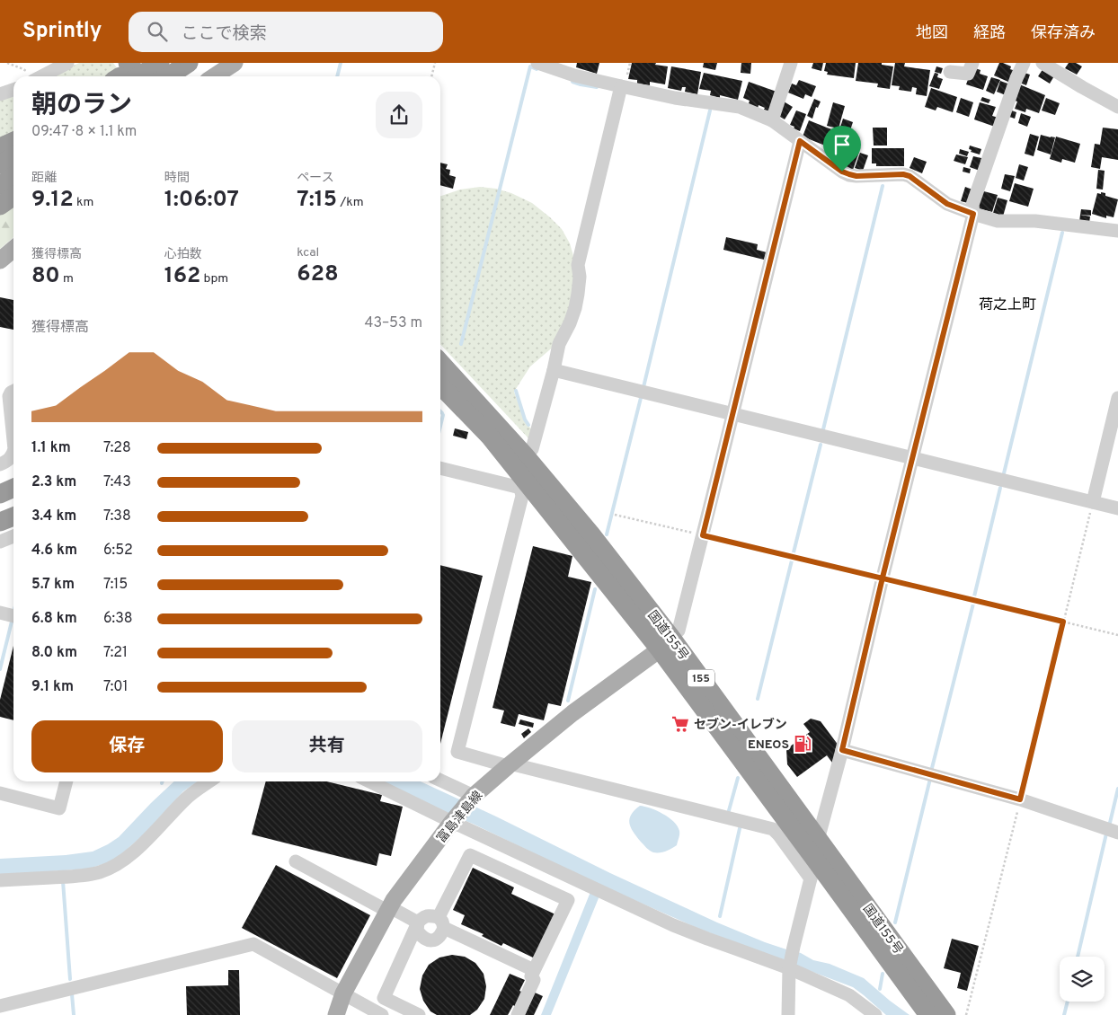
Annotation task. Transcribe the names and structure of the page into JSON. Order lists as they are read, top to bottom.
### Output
{
  "streets": {
    "highway": ["国道155号", "155"],
    "main road": ["富島津島線"]
  },
  "crossings": [
    ["国道155号", "富島津島線"]
  ],
  "districts": ["荷之上町"],
  "places": {
    "supermarket": ["セブン-イレブン"],
    "fuel station": ["ENEOS"]
  },
  "page": {
    "header": "Sprintly",
    "search": "ここで検索",
    "nav": ["地図", "経路", "保存済み"],
    "heading": ["朝のラン", "09:47 · 8 × 1.1 km"],
    "stats": [
      ["距離", "9.12 km"],
      ["時間", "1:06:07"],
      ["ペース", "7:15 /km"],
      ["獲得標高", "80 m"],
      ["心拍数", "162 bpm"],
      ["kcal", "628"]
    ],
    "chart": ["獲得標高", "43–53 m"],
    "list": [
      {
        "name": "1.1 km",
        "note": "7:28"
      },
      {
        "name": "2.3 km",
        "note": "7:43"
      },
      {
        "name": "3.4 km",
        "note": "7:38"
      },
      {
        "name": "4.6 km",
        "note": "6:52"
      },
      {
        "name": "5.7 km",
        "note": "7:15"
      },
      {
        "name": "6.8 km",
        "note": "6:38"
      },
      {
        "name": "8.0 km",
        "note": "7:21"
      },
      {
        "name": "9.1 km",
        "note": "7:01"
      }
    ],
    "buttons": ["保存", "共有"]
  }
}
